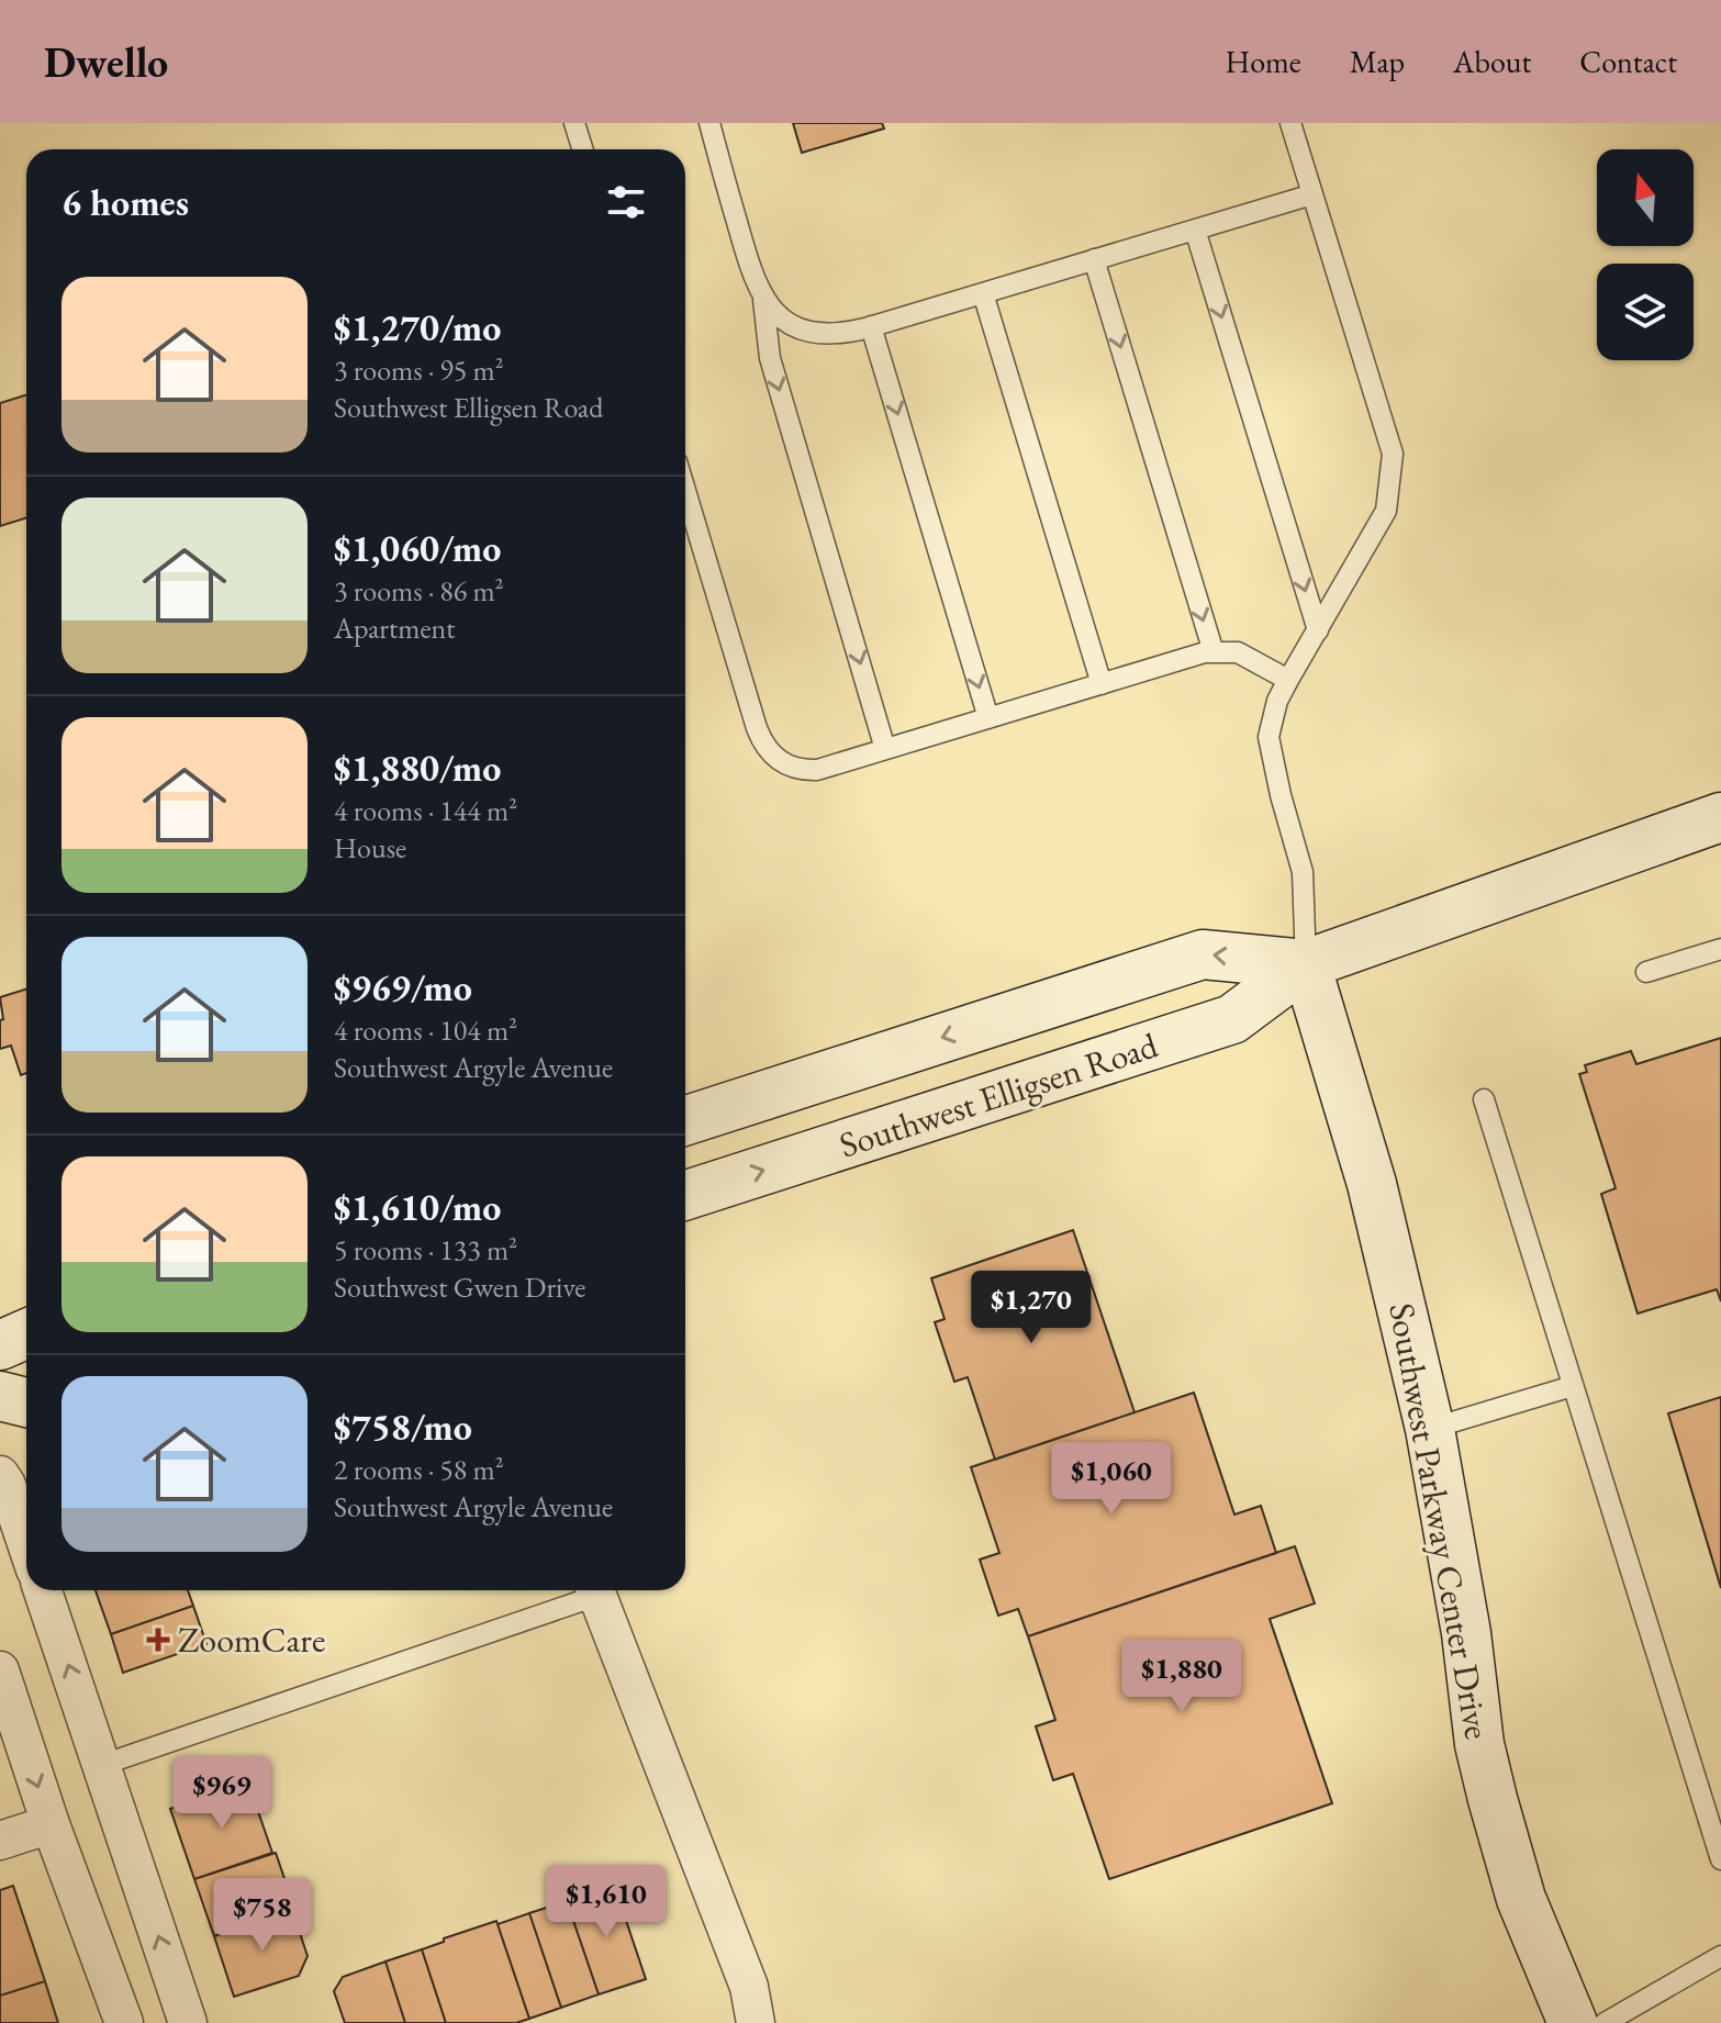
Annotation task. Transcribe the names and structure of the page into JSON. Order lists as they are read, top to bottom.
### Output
{
  "streets": {
    "main road": ["Southwest Elligsen Road", "Southwest Parkway Center Drive"]
  },
  "crossings": [
    ["Southwest Elligsen Road", "Southwest Parkway Center Drive"]
  ],
  "places": {
    "health": ["ZoomCare"]
  },
  "north": "top",
  "page": {
    "header": "Dwello",
    "nav": [
      "Home",
      "Map",
      "About",
      "Contact"
    ],
    "heading": "6 homes",
    "list": [
      {
        "name": "$1,270/mo",
        "note": "3 rooms · 95 m² · Southwest Elligsen Road"
      },
      {
        "name": "$1,060/mo",
        "note": "3 rooms · 86 m² · Apartment"
      },
      {
        "name": "$1,880/mo",
        "note": "4 rooms · 144 m² · House"
      },
      {
        "name": "$969/mo",
        "note": "4 rooms · 104 m² · Southwest Argyle Avenue"
      },
      {
        "name": "$1,610/mo",
        "note": "5 rooms · 133 m² · Southwest Gwen Drive"
      },
      {
        "name": "$758/mo",
        "note": "2 rooms · 58 m² · Southwest Argyle Avenue"
      }
    ],
    "price": [
      "$1,270",
      "$1,060",
      "$1,880",
      "$969",
      "$1,610",
      "$758"
    ]
  }
}
